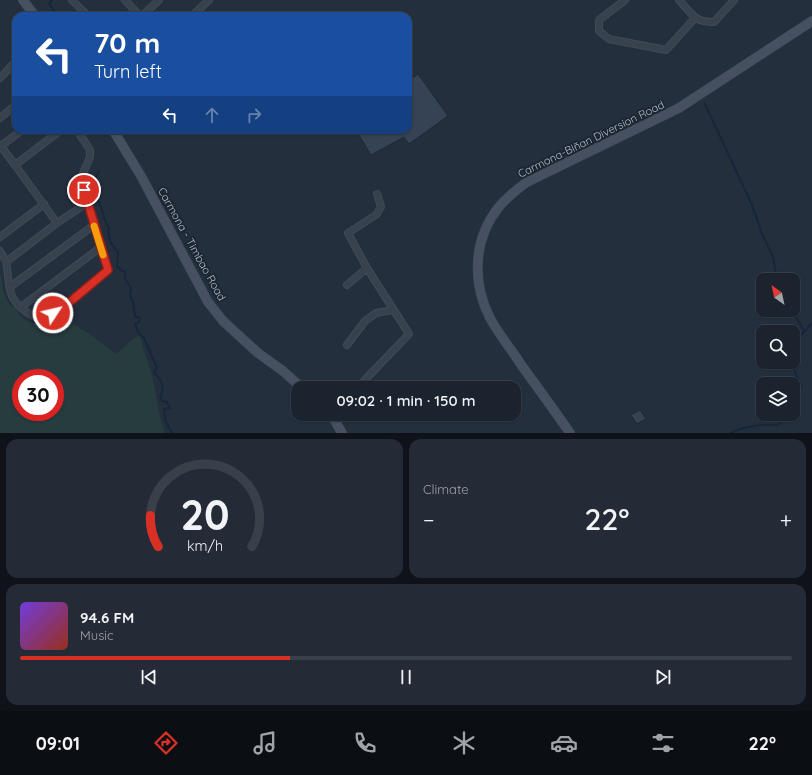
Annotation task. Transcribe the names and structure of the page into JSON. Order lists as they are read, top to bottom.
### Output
{
  "streets": {
    "main road": ["Carmona-Biñan Diversion Road", "Carmona - Timbao Road"]
  },
  "north": "top left",
  "page": {
    "turn": ["70 m", "Turn left"],
    "limit": "30",
    "trip": "09:02 · 1 min · 150 m",
    "tile": "Climate",
    "heat": ["−", "22°", "+"],
    "song": ["94.6 FM", "Music"],
    "tabs": ["09:01", "22°"],
    "gauge": ["20", "km/h"]
  }
}
